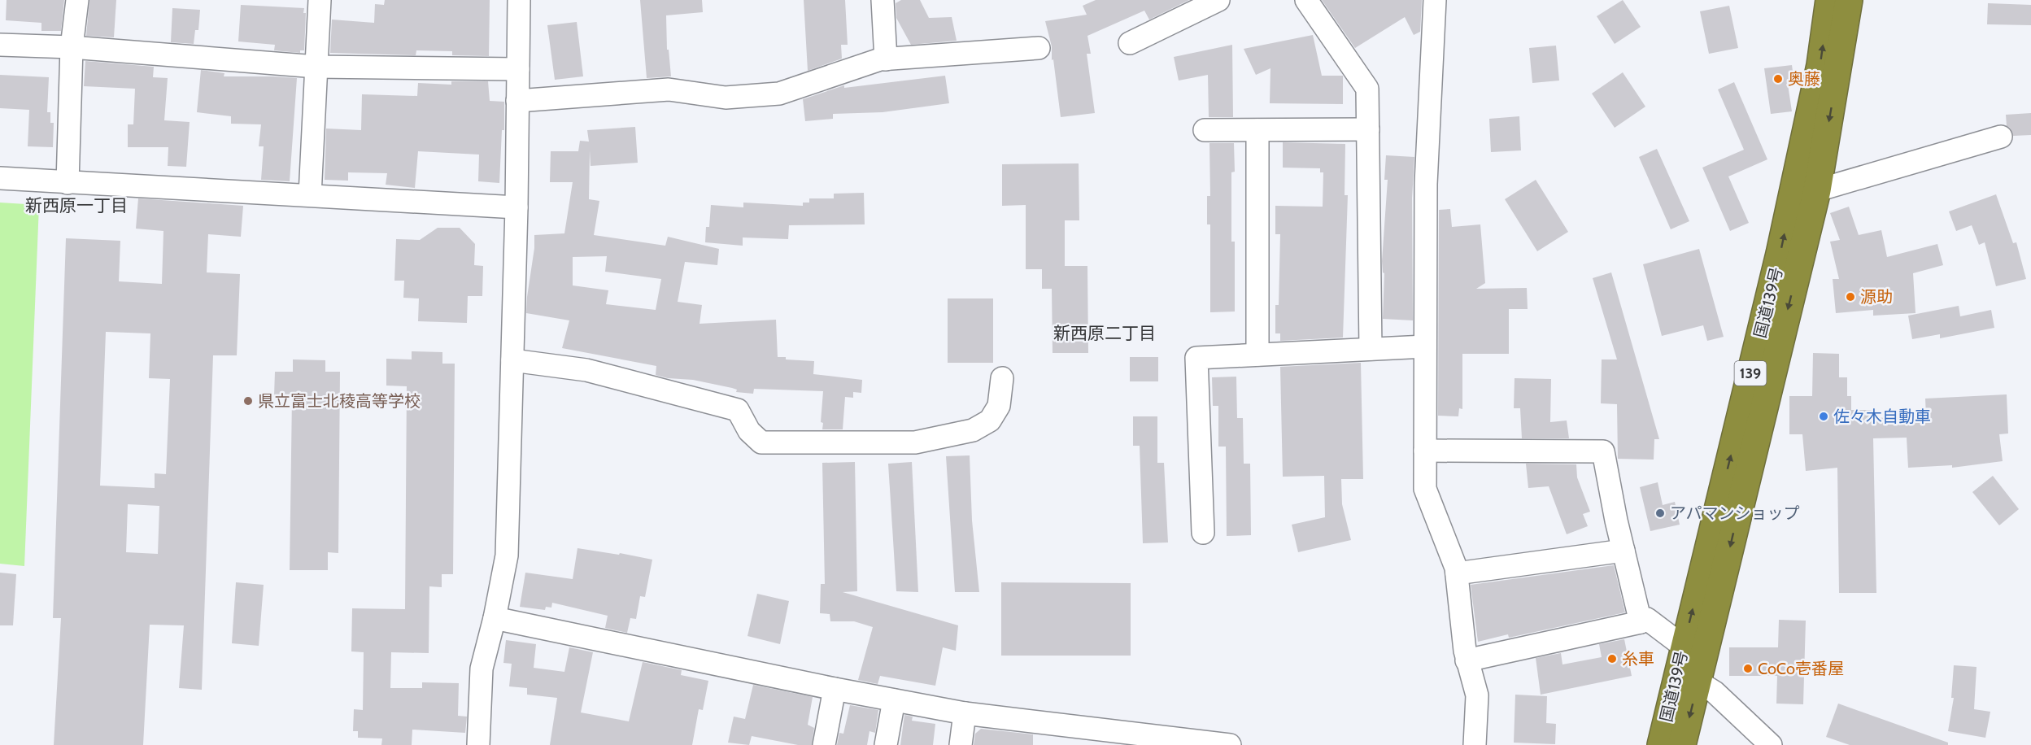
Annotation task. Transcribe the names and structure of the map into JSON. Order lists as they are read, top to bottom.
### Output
{
  "streets": {
    "highway": ["国道139号", "139"]
  },
  "districts": ["新西原一丁目", "新西原二丁目"],
  "places": [
    "奥藤",
    "源助",
    "県立富士北稜高等学校",
    "佐々木自動車",
    "アパマンショップ",
    "糸車",
    "CoCo壱番屋"
  ]
}
